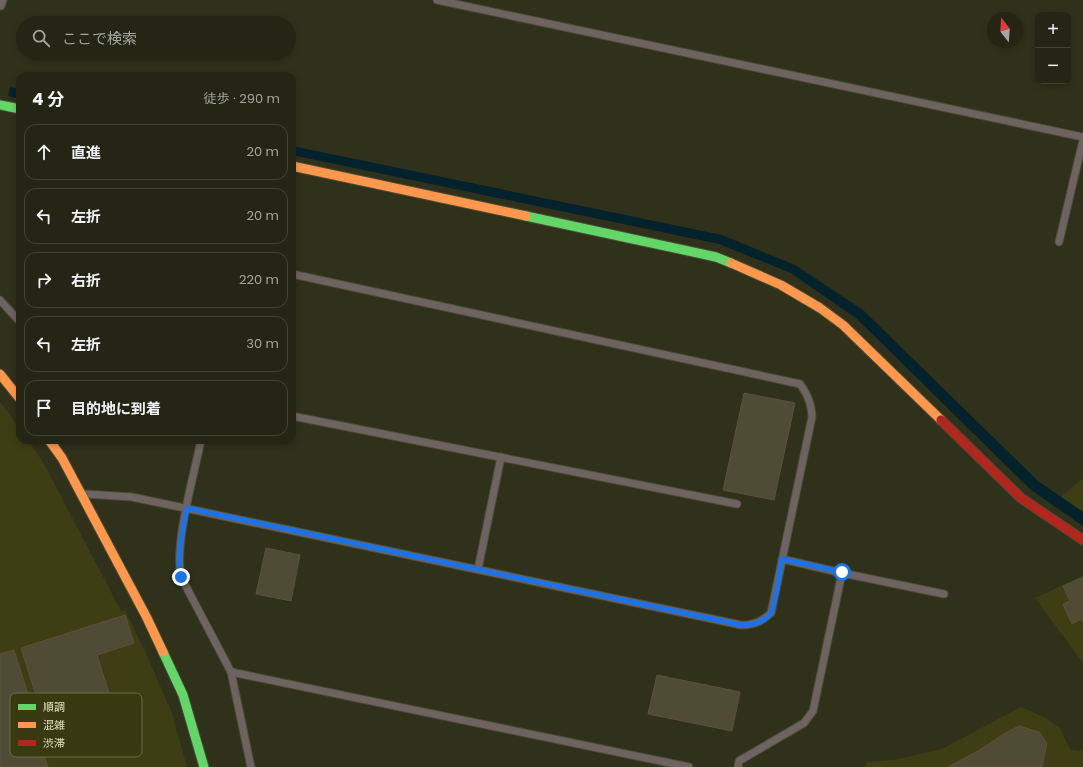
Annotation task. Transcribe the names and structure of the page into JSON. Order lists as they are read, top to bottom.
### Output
{
  "legend": ["順調", "混雑", "渋滞"],
  "north": "top",
  "page": {
    "map_buttons": ["+", "−"],
    "search": "ここで検索",
    "heading": ["4 分", "徒歩 · 290 m"],
    "list": [
      ["直進", "20 m"],
      ["左折", "20 m"],
      ["右折", "220 m"],
      ["左折", "30 m"],
      "目的地に到着"
    ]
  }
}
